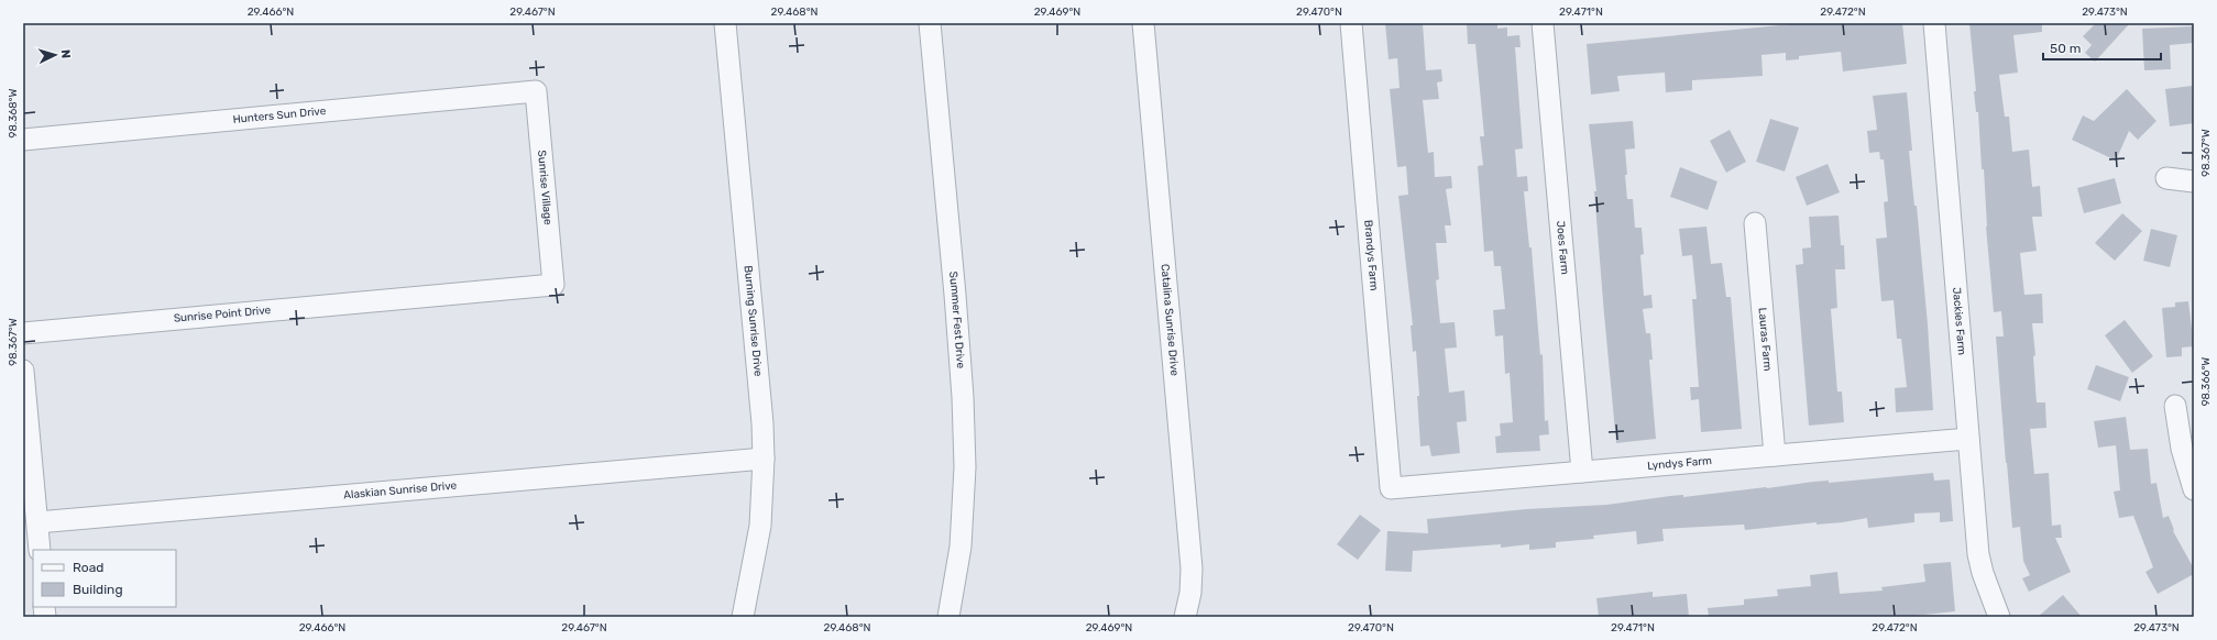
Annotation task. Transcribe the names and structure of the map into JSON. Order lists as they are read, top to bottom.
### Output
{
  "streets": {
    "street": [
      "Hunters Sun Drive",
      "Sunrise Village",
      "Joes Farm",
      "Brandys Farm",
      "Sunrise Point Drive",
      "Burning Sunrise Drive",
      "Summer Fest Drive",
      "Catalina Sunrise Drive",
      "Jackies Farm",
      "Lauras Farm",
      "Lyndys Farm",
      "Alaskian Sunrise Drive"
    ]
  },
  "crossings": [
    ["Hunters Sun Drive", "Sunrise Village"],
    ["Sunrise Village", "Sunrise Point Drive"],
    ["Joes Farm", "Lyndys Farm"],
    ["Brandys Farm", "Lyndys Farm"],
    ["Burning Sunrise Drive", "Alaskian Sunrise Drive"],
    ["Jackies Farm", "Lyndys Farm"],
    ["Lauras Farm", "Lyndys Farm"]
  ],
  "legend": ["Road", "Building"],
  "scale_bar": "50 m",
  "north": "right",
  "coordinates": [
    "29.466°N",
    "29.467°N",
    "29.468°N",
    "29.469°N",
    "29.470°N",
    "29.471°N",
    "29.472°N",
    "29.473°N",
    "98.368°W",
    "98.367°W",
    "98.366°W"
  ]
}
